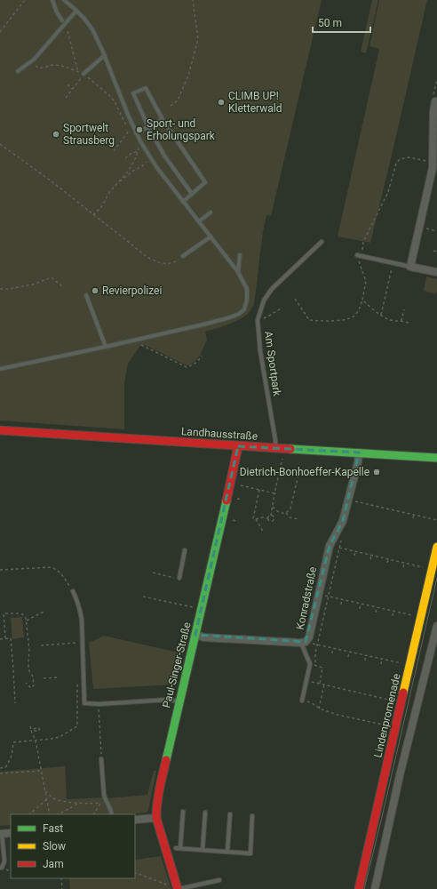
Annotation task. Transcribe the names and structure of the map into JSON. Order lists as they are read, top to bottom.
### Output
{
  "streets": {
    "street": [
      "Landhausstraße",
      "Konradstraße",
      "Paul-Singer-Straße",
      "Lindenpromenade"
    ],
    "lane": ["Am Sportpark"]
  },
  "crossings": [
    ["Am Sportpark", "Landhausstraße"],
    ["Landhausstraße", "Konradstraße"],
    ["Landhausstraße", "Paul-Singer-Straße"],
    ["Konradstraße", "Paul-Singer-Straße"]
  ],
  "places": [
    "CLIMB UP! Kletterwald",
    "Sport- und Erholungspark",
    "Sportwelt Strausberg",
    "Revierpolizei",
    "Dietrich-Bonhoeffer-Kapelle"
  ],
  "legend": ["Fast", "Slow", "Jam"],
  "scale_bar": "50 m"
}
